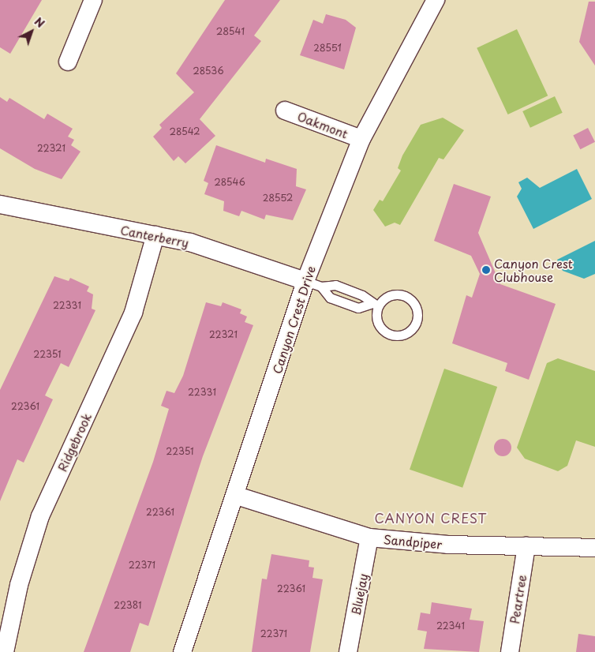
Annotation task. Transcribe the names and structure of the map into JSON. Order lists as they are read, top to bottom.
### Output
{
  "streets": {
    "street": [
      "Oakmont",
      "Canterberry",
      "Canyon Crest Drive",
      "Ridgebrook",
      "Sandpiper",
      "Bluejay",
      "Peartree"
    ]
  },
  "crossings": [
    ["Oakmont", "Canyon Crest Drive"],
    ["Canterberry", "Canyon Crest Drive"],
    ["Canterberry", "Ridgebrook"],
    ["Canyon Crest Drive", "Sandpiper"],
    ["Sandpiper", "Bluejay"],
    ["Sandpiper", "Peartree"]
  ],
  "districts": ["CANYON CREST"],
  "places": ["Canyon Crest Clubhouse"],
  "house_numbers": [
    "28541",
    "28551",
    "28536",
    "28542",
    "22321",
    "28546",
    "28552",
    "22331",
    "22321",
    "22351",
    "22331",
    "22361",
    "22351",
    "22361",
    "22371",
    "22361",
    "22381",
    "22341",
    "22371"
  ],
  "north": "top right"
}
